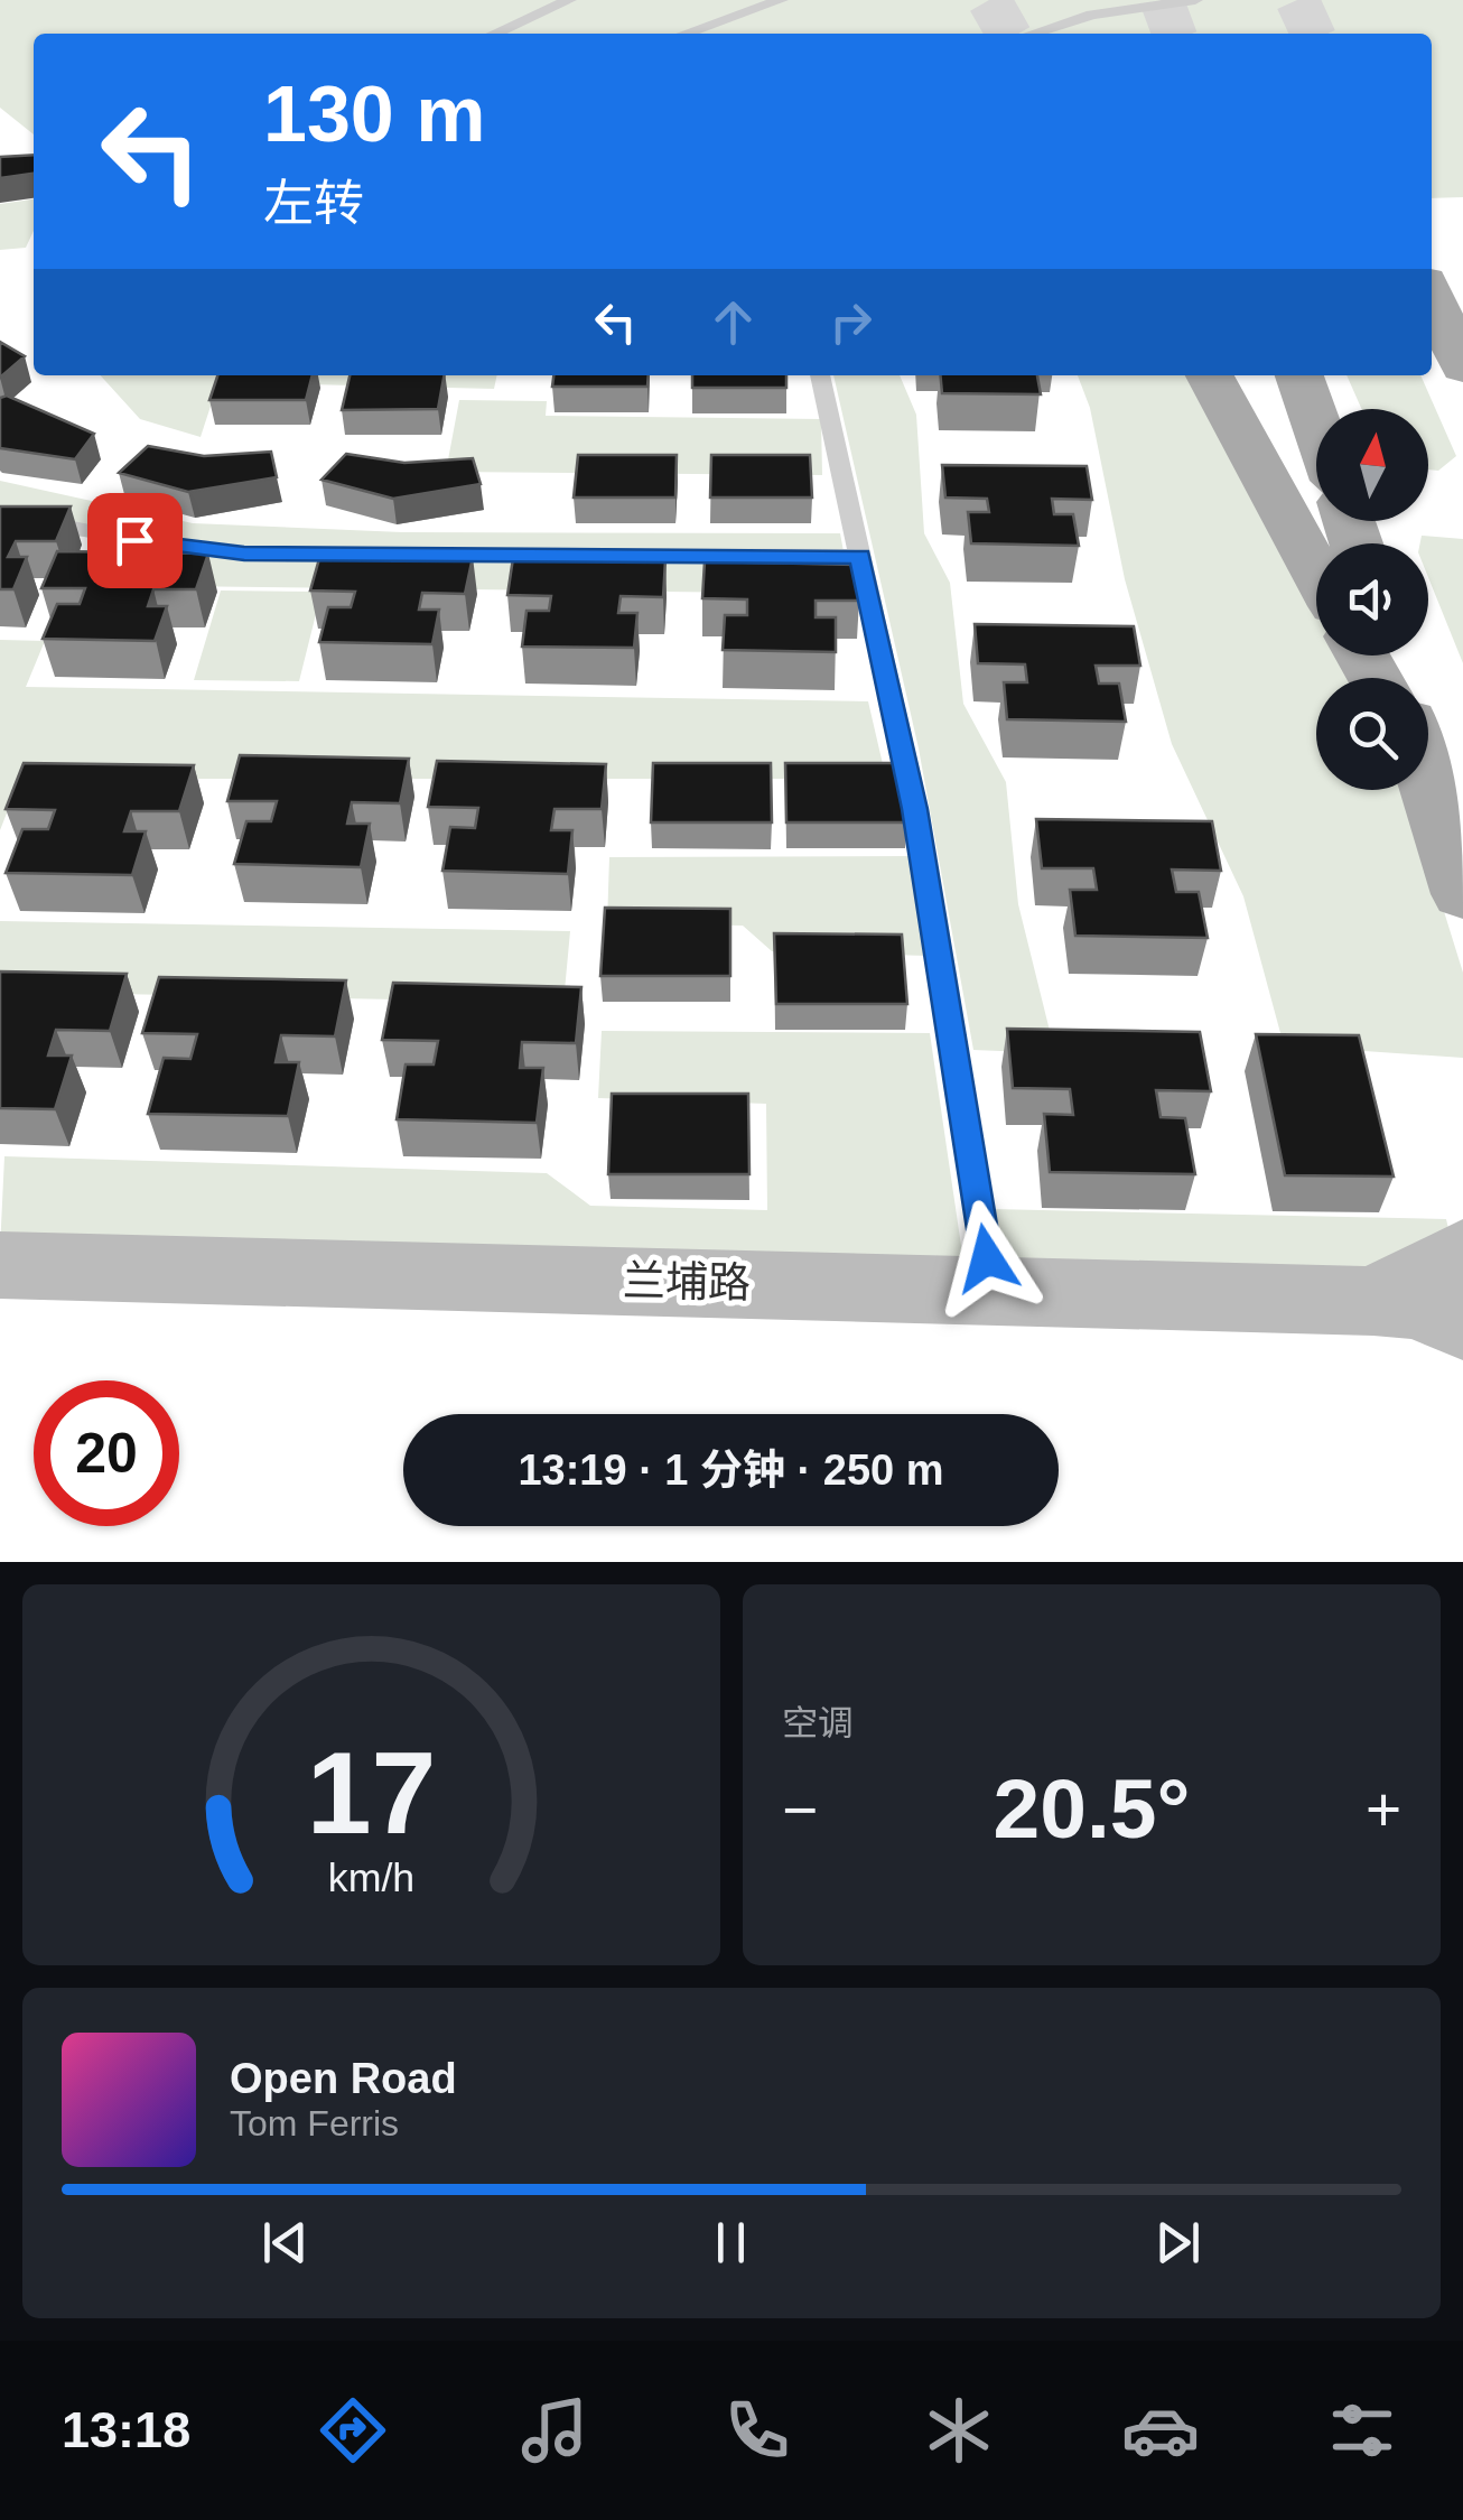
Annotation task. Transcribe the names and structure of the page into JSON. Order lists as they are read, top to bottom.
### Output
{
  "streets": {
    "main road": ["兰埔路"]
  },
  "north": "top",
  "page": {
    "turn": ["130 m", "左转"],
    "limit": "20",
    "trip": "13:19 · 1 分钟 · 250 m",
    "tile": "空调",
    "heat": ["−", "20.5°", "+"],
    "song": ["Open Road", "Tom Ferris"],
    "tabs": "13:18",
    "gauge": ["17", "km/h"]
  }
}
